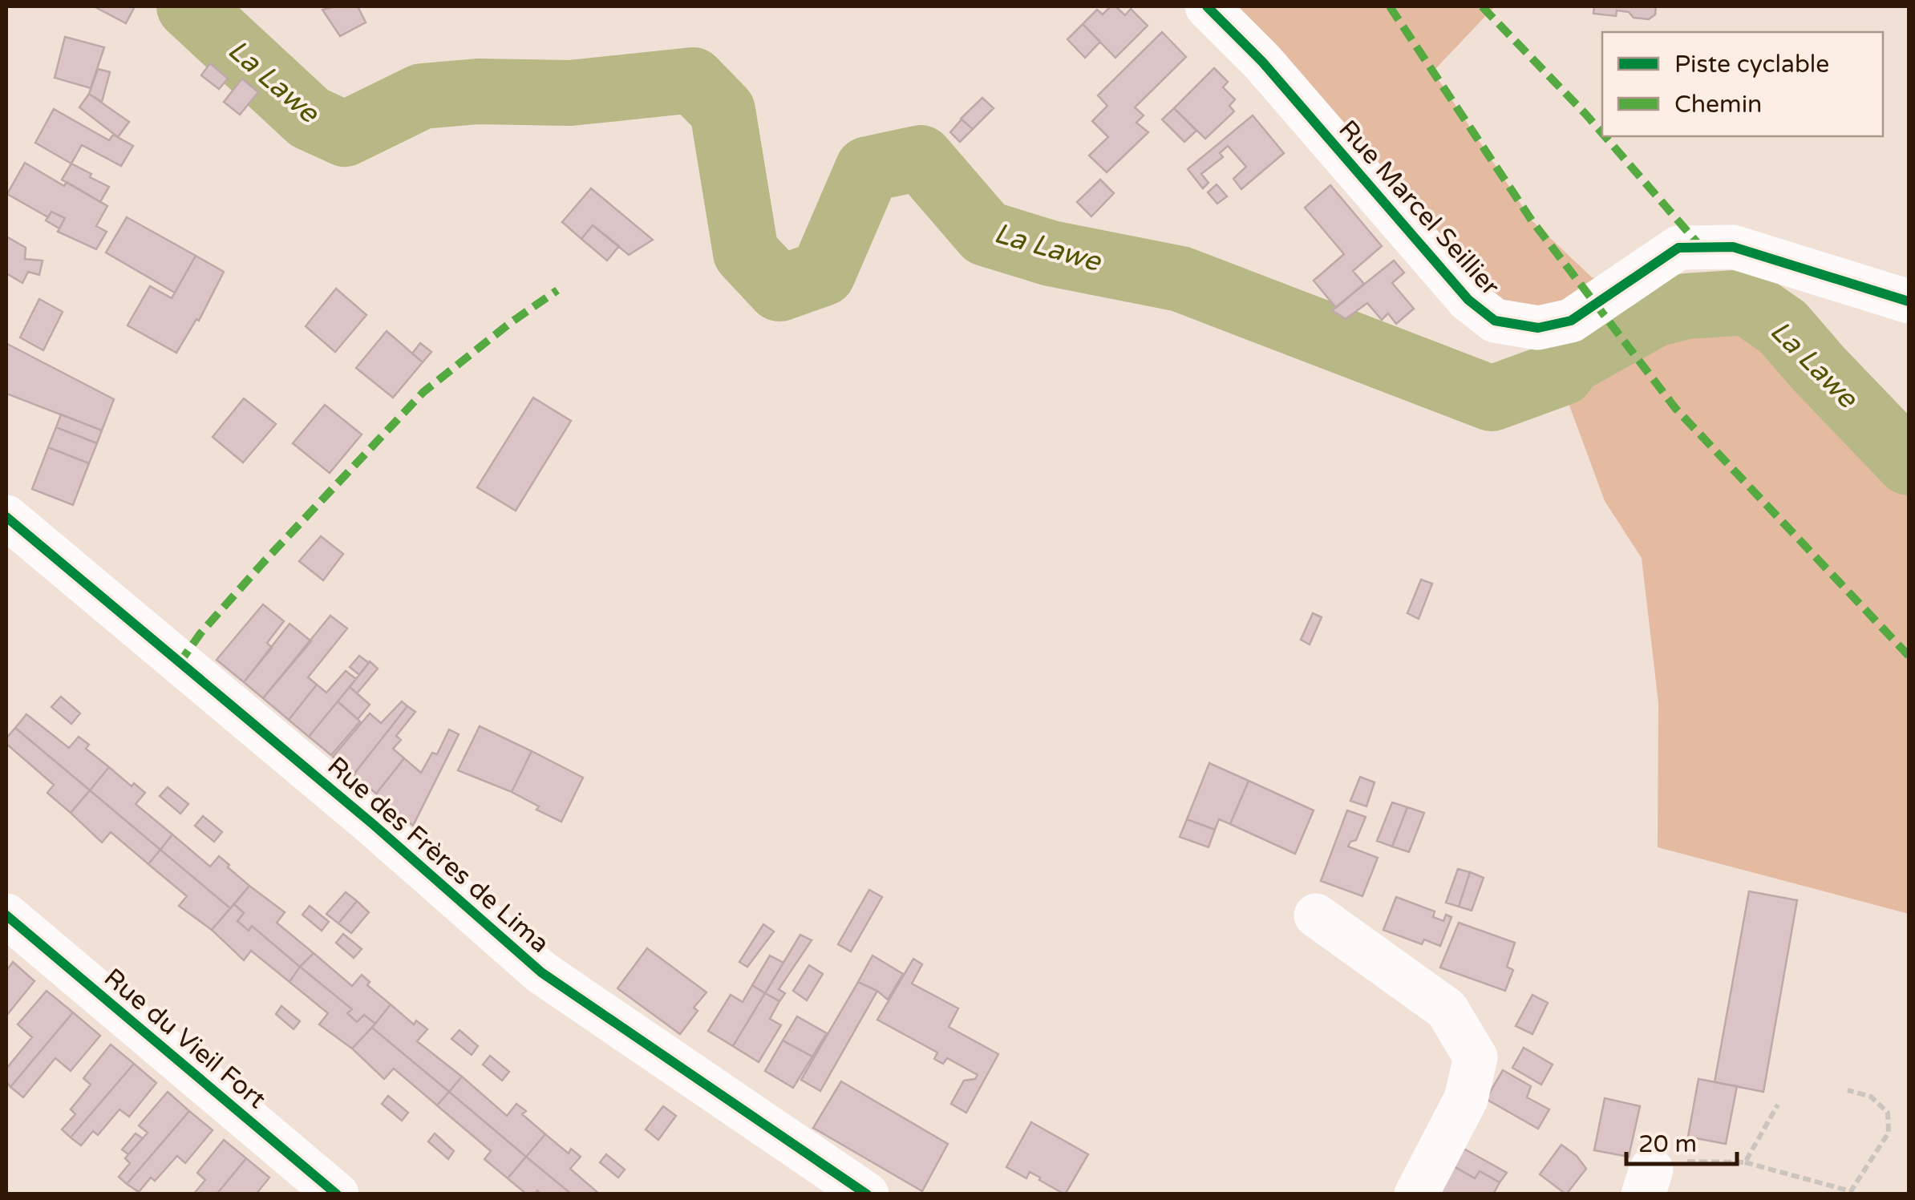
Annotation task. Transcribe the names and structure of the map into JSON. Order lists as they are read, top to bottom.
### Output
{
  "streets": {
    "street": ["Rue Marcel Seillier", "Rue des Frères de Lima", "Rue du Vieil Fort"]
  },
  "water": ["La Lawe"],
  "legend": ["Piste cyclable", "Chemin"],
  "scale_bar": "20 m"
}
